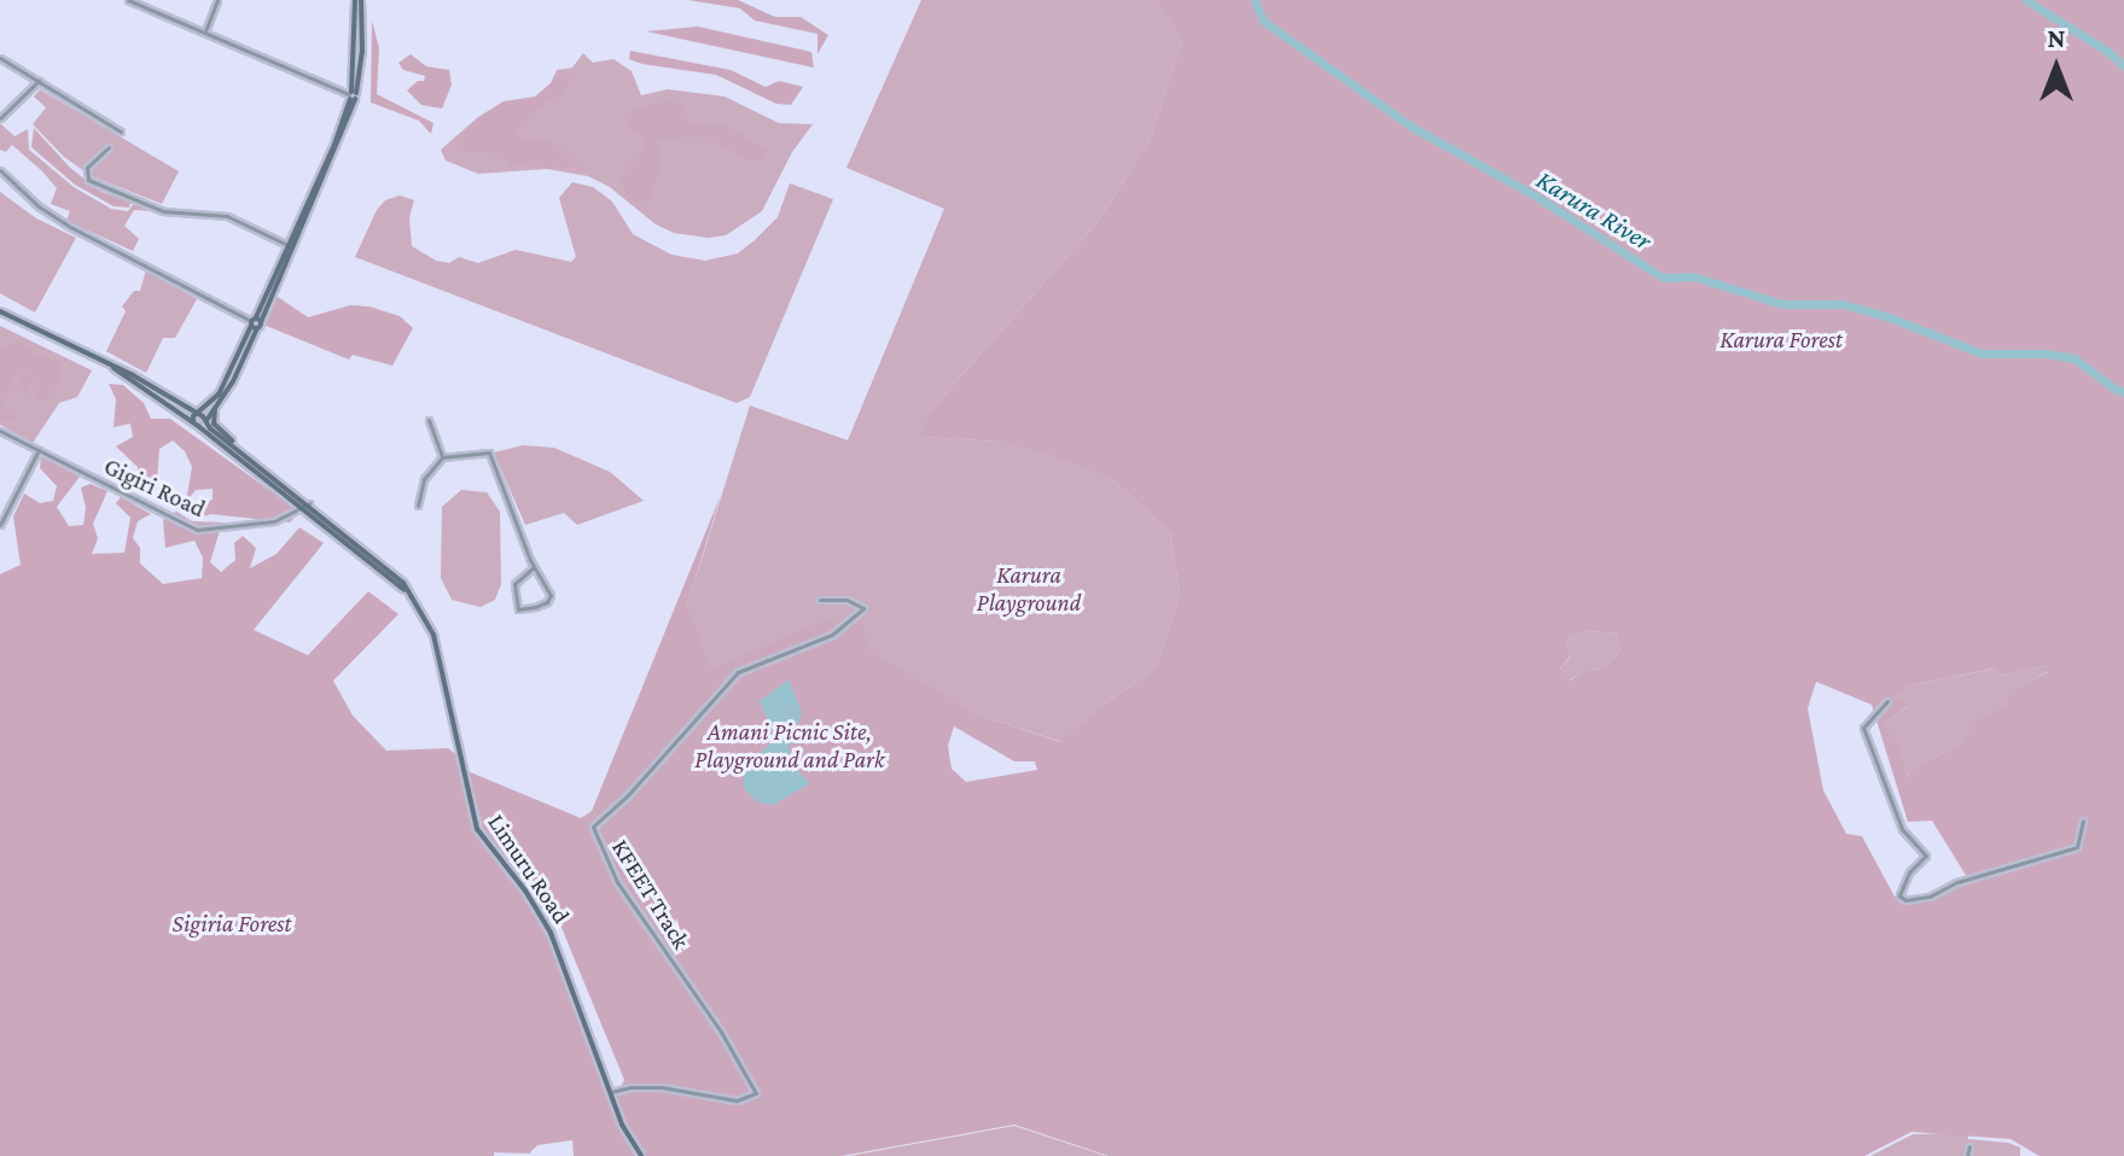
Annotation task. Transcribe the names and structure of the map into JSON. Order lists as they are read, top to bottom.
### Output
{
  "streets": {
    "main road": ["Limuru Road"],
    "street": ["Gigiri Road", "KFEET Track"]
  },
  "crossings": [
    ["Gigiri Road", "Limuru Road"],
    ["Limuru Road", "KFEET Track"]
  ],
  "water": ["Karura River"],
  "parks": [
    "Karura Forest",
    "Karura Playground",
    "Amani Picnic Site, Playground and Park",
    "Sigiria Forest"
  ],
  "north": "top"
}
